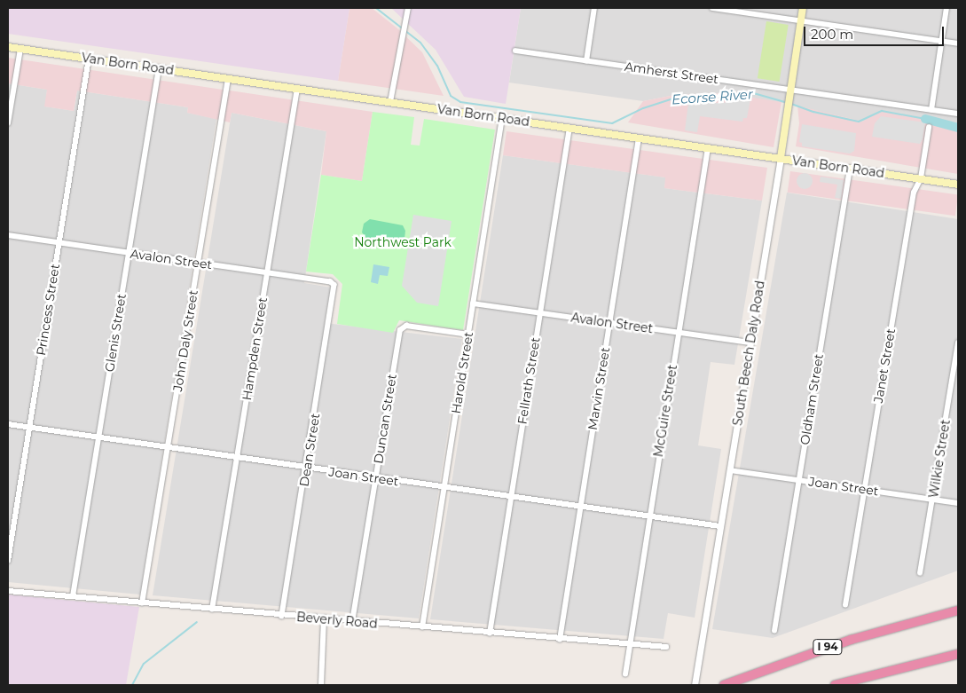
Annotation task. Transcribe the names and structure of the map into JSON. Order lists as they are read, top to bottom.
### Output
{
  "streets": {
    "highway": ["I 94"],
    "main road": ["Van Born Road", "South Beech Daly Road"],
    "street": [
      "Amherst Street",
      "Avalon Street",
      "Princess Street",
      "Glenis Street",
      "John Daly Street",
      "Hampden Street",
      "Janet Street",
      "Harold Street",
      "Fellrath Street",
      "Marvin Street",
      "Oldham Street",
      "McGuire Street",
      "Duncan Street",
      "Dean Street",
      "Wilkie Street",
      "Joan Street",
      "Beverly Road"
    ]
  },
  "crossings": [
    ["Van Born Road", "Princess Street"],
    ["Van Born Road", "Glenis Street"],
    ["Van Born Road", "John Daly Street"],
    ["Van Born Road", "Hampden Street"],
    ["Van Born Road", "South Beech Daly Road"],
    ["Van Born Road", "Janet Street"],
    ["Van Born Road", "Harold Street"],
    ["Van Born Road", "Fellrath Street"],
    ["Van Born Road", "Marvin Street"],
    ["Van Born Road", "Oldham Street"],
    ["Van Born Road", "McGuire Street"],
    ["Amherst Street", "South Beech Daly Road"],
    ["Avalon Street", "Princess Street"],
    ["Avalon Street", "Glenis Street"],
    ["Avalon Street", "John Daly Street"],
    ["Avalon Street", "Hampden Street"],
    ["Avalon Street", "South Beech Daly Road"],
    ["Avalon Street", "Harold Street"],
    ["Avalon Street", "Fellrath Street"],
    ["Avalon Street", "Marvin Street"],
    ["Avalon Street", "McGuire Street"],
    ["Avalon Street", "Dean Street"],
    ["Princess Street", "Joan Street"],
    ["Glenis Street", "Joan Street"],
    ["Glenis Street", "Beverly Road"],
    ["John Daly Street", "Joan Street"],
    ["John Daly Street", "Beverly Road"],
    ["Hampden Street", "Joan Street"],
    ["Hampden Street", "Beverly Road"],
    ["South Beech Daly Road", "Joan Street"],
    ["Janet Street", "Joan Street"],
    ["Harold Street", "Duncan Street"],
    ["Harold Street", "Joan Street"],
    ["Harold Street", "Beverly Road"],
    ["Fellrath Street", "Joan Street"],
    ["Fellrath Street", "Beverly Road"],
    ["Marvin Street", "Joan Street"],
    ["Marvin Street", "Beverly Road"],
    ["Oldham Street", "Joan Street"],
    ["McGuire Street", "Joan Street"],
    ["McGuire Street", "Beverly Road"],
    ["Duncan Street", "Joan Street"],
    ["Duncan Street", "Beverly Road"],
    ["Dean Street", "Joan Street"],
    ["Dean Street", "Beverly Road"],
    ["Wilkie Street", "Joan Street"]
  ],
  "water": ["Ecorse River"],
  "parks": ["Northwest Park"],
  "scale_bar": "200 m"
}
